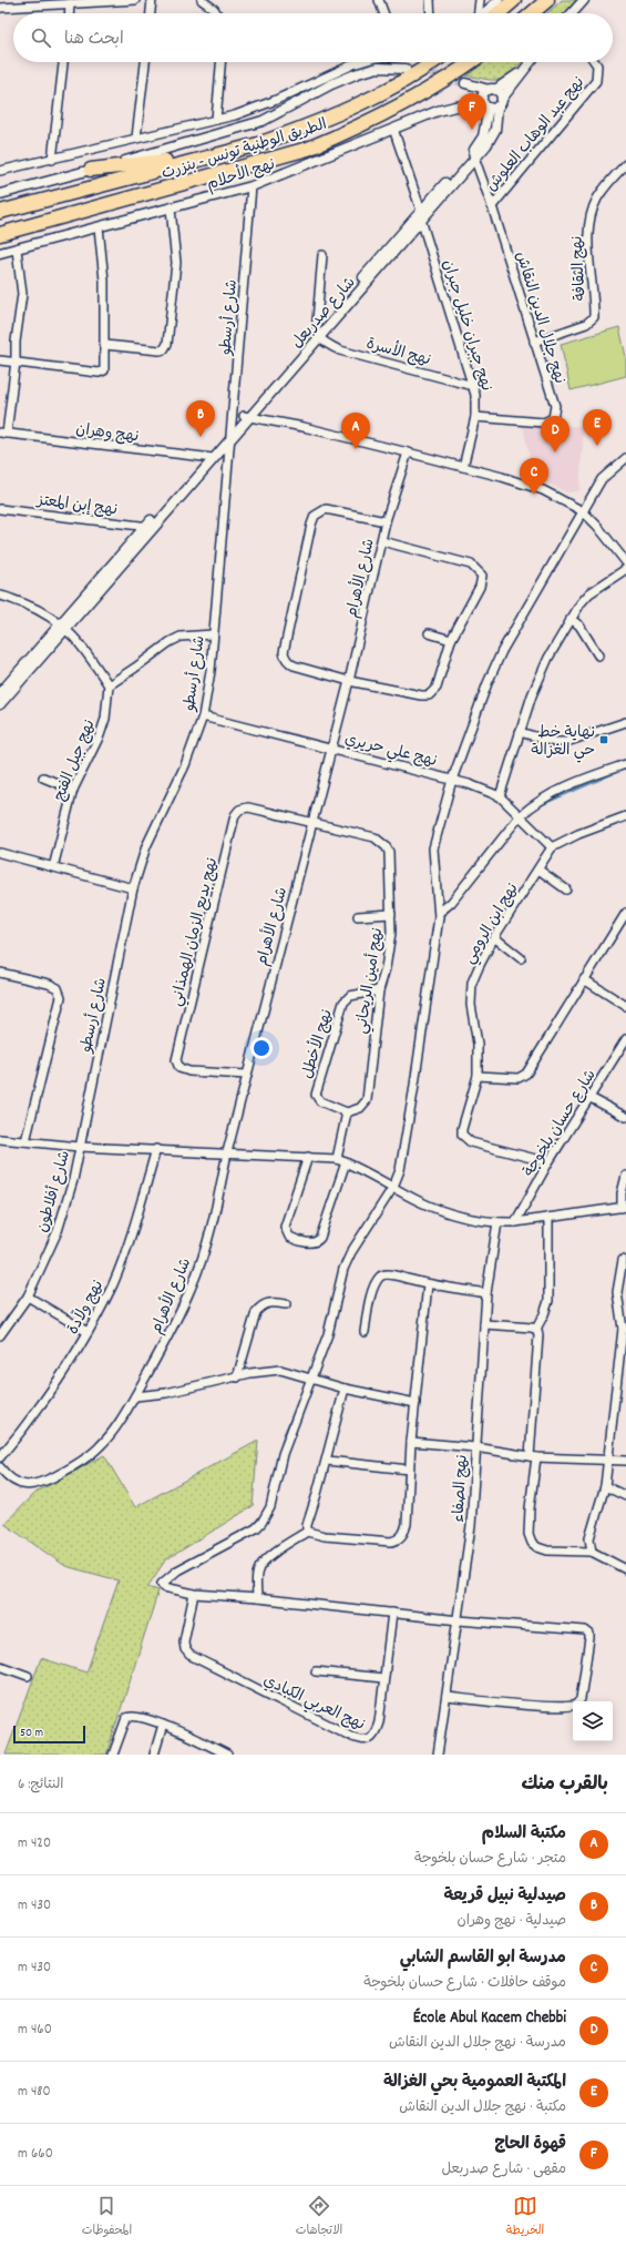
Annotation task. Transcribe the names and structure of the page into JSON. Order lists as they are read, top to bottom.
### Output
{
  "streets": {
    "highway": ["الطريق الوطنية تونس - بنزرت"],
    "street": [
      "نهج عبد الوهاب العلوش",
      "نهج الأحلام",
      "نهج الثقافة",
      "شارع صدربعل",
      "شارع أرسطو",
      "نهج جلال الدين النقاش",
      "نهج جبران خليل جبران",
      "نهج الأسرة",
      "نهج وهران",
      "نهج إبن المعتز",
      "شارع الأهرام",
      "نهج علي حريري",
      "نهج جبل الفتح",
      "نهج ابن الرومي",
      "نهج بديع الزمان الهمذاني",
      "نهج أمين الريحاني",
      "نهج الأخطل",
      "شارع حسان بلخوجة",
      "شارع أفلاطون",
      "نهج ولاّدة",
      "نهج الصفاء",
      "نهج العربي الكبادي"
    ]
  },
  "crossings": [
    ["نهج عبد الوهاب العلوش", "نهج جلال الدين النقاش"],
    ["نهج الأحلام", "شارع صدربعل"],
    ["نهج الأحلام", "شارع أرسطو"],
    ["نهج الأحلام", "نهج جبران خليل جبران"],
    ["نهج الثقافة", "نهج جلال الدين النقاش"],
    ["شارع صدربعل", "شارع أرسطو"],
    ["شارع صدربعل", "نهج جلال الدين النقاش"],
    ["شارع صدربعل", "نهج جبران خليل جبران"],
    ["شارع صدربعل", "نهج الأسرة"],
    ["شارع أرسطو", "نهج علي حريري"],
    ["شارع أرسطو", "شارع أفلاطون"],
    ["نهج جلال الدين النقاش", "نهج جبران خليل جبران"],
    ["نهج جبران خليل جبران", "نهج الأسرة"],
    ["شارع الأهرام", "نهج علي حريري"],
    ["شارع الأهرام", "نهج بديع الزمان الهمذاني"],
    ["شارع الأهرام", "نهج أمين الريحاني"],
    ["نهج علي حريري", "نهج ابن الرومي"],
    ["نهج ابن الرومي", "شارع حسان بلخوجة"],
    ["نهج بديع الزمان الهمذاني", "نهج أمين الريحاني"],
    ["نهج أمين الريحاني", "نهج الأخطل"]
  ],
  "places": {
    "transit": ["نهاية خط حي الغزالة"]
  },
  "scale_bar": "50 m",
  "page": {
    "search": "ابحث هنا",
    "pins": [
      "F",
      "B",
      "E",
      "A",
      "D",
      "C"
    ],
    "scale": "50 m",
    "heading": ["بالقرب منك", "النتائج: 6"],
    "list": [
      {
        "mark": "A",
        "name": "مكتبة السلام",
        "note": "متجر · شارع حسان بلخوجة",
        "value": "420 m"
      },
      {
        "mark": "B",
        "name": "صيدلية نبيل قريعة",
        "note": "صيدلية · نهج وهران",
        "value": "430 m"
      },
      {
        "mark": "C",
        "name": "مدرسة ابو القاسم الشابي",
        "note": "موقف حافلات · شارع حسان بلخوجة",
        "value": "430 m"
      },
      {
        "mark": "D",
        "name": "École Abul Kacem Chebbi",
        "note": "مدرسة · نهج جلال الدين النقاش",
        "value": "460 m"
      },
      {
        "mark": "E",
        "name": "المكتبة العمومية بحي الغزالة",
        "note": "مكتبة · نهج جلال الدين النقاش",
        "value": "480 m"
      },
      {
        "mark": "F",
        "name": "قهوة الحاج",
        "note": "مقهى · شارع صدربعل",
        "value": "660 m"
      }
    ],
    "nav": ["الخريطة", "الاتجاهات", "المحفوظات"]
  }
}
